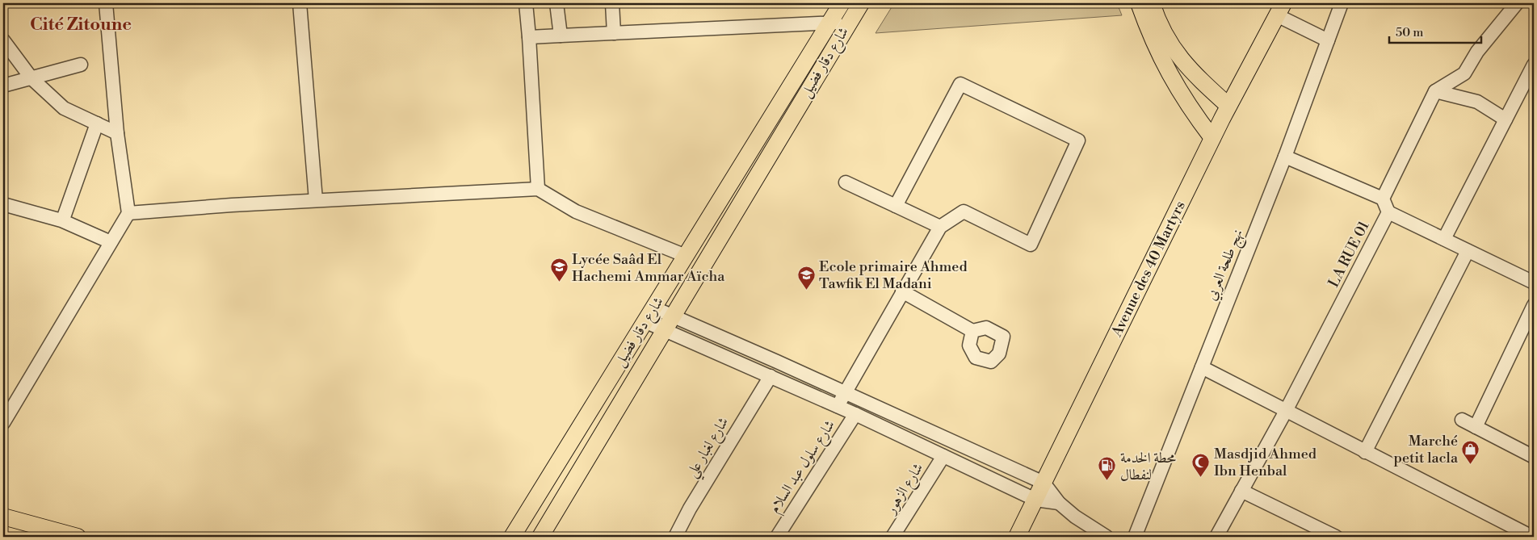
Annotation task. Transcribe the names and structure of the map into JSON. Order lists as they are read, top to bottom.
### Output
{
  "streets": {
    "main road": ["شارع دقار فضيل", "Avenue des 40 Martyrs"],
    "street": [
      "LA RUE 01",
      "نهج طلحة العربي",
      "شارع لغبار علي",
      "شارع سلول عبد السلام",
      "شارع الزهور"
    ]
  },
  "districts": ["Cité Zitoune"],
  "places": {
    "school or university": ["Lycée Saâd El Hachemi Ammar Aïcha", "Ecole primaire Ahmed Tawfik El Madani"],
    "shop": ["Marché petit lacla"],
    "mosque": ["Masdjid Ahmed Ibn Henbal"],
    "fuel station": ["محطة الخدمة لنفطال"]
  },
  "scale_bar": "50 m"
}
